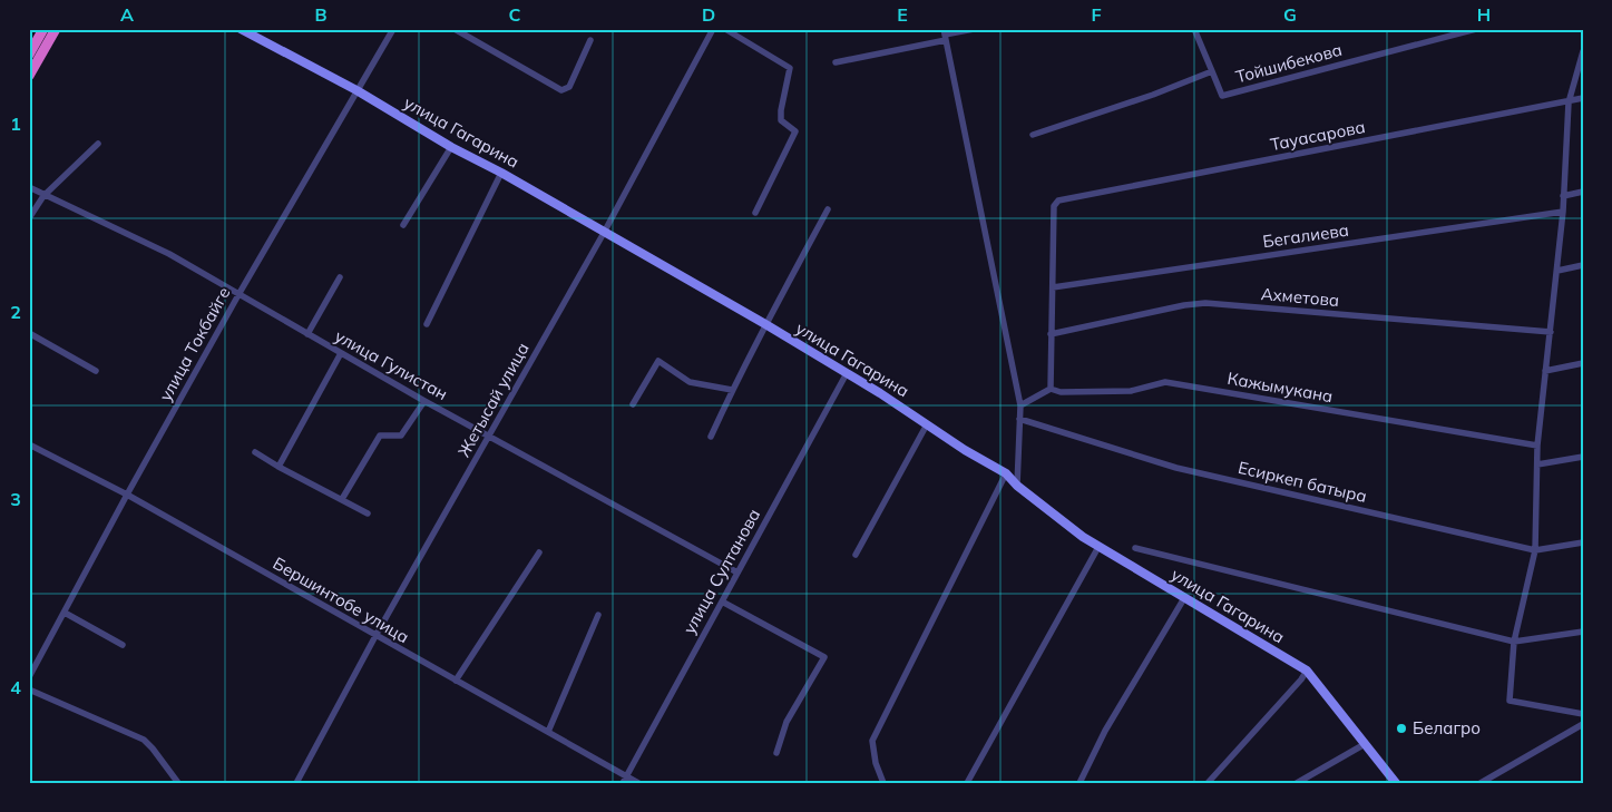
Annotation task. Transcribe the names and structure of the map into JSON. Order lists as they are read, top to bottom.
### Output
{
  "streets": {
    "main road": ["улица Гагарина"],
    "street": [
      "Тойшибекова",
      "Тауасарова",
      "Бегалиева",
      "Ахметова",
      "улица Токбайге",
      "улица Гулистан",
      "Кажымукана",
      "Жетысай улица",
      "Есиркеп батыра",
      "улица Султанова",
      "Бершинтобе улица"
    ]
  },
  "crossings": [
    ["улица Гагарина", "улица Токбайге"],
    ["улица Гагарина", "Жетысай улица"],
    ["улица Гагарина", "улица Султанова"],
    ["Тауасарова", "Бегалиева"],
    ["улица Токбайге", "улица Гулистан"],
    ["улица Токбайге", "Бершинтобе улица"],
    ["улица Гулистан", "Жетысай улица"],
    ["улица Гулистан", "улица Султанова"],
    ["Жетысай улица", "Бершинтобе улица"],
    ["улица Султанова", "Бершинтобе улица"]
  ],
  "places": ["Белагро"],
  "grid": {
    "columns": [
      "A",
      "B",
      "C",
      "D",
      "E",
      "F",
      "G",
      "H"
    ],
    "rows": [
      "1",
      "2",
      "3",
      "4"
    ]
  }
}
